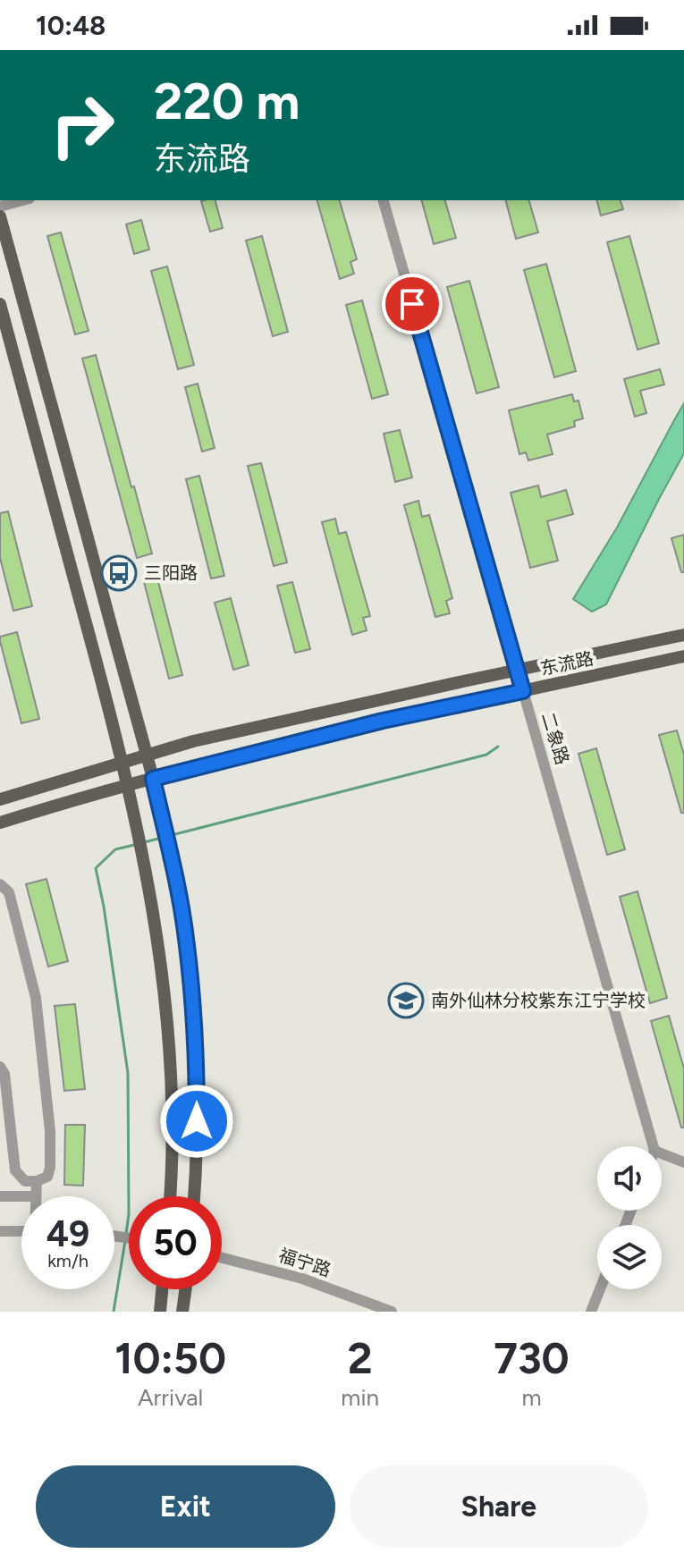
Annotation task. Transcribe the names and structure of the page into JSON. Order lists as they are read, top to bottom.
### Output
{
  "streets": {
    "main road": ["东流路"],
    "street": ["二象路", "福宁路"]
  },
  "crossings": [
    ["东流路", "二象路"]
  ],
  "places": {
    "bus stop": ["三阳路"],
    "school or university": ["南外仙林分校紫东江宁学校"]
  },
  "page": {
    "status": "10:48",
    "turn": ["220 m", "东流路"],
    "speed": "49 km/h",
    "limit": "50",
    "eta": [
      "10:50",
      "Arrival",
      "2",
      "min",
      "730",
      "m"
    ],
    "buttons": ["Exit", "Share"]
  }
}
